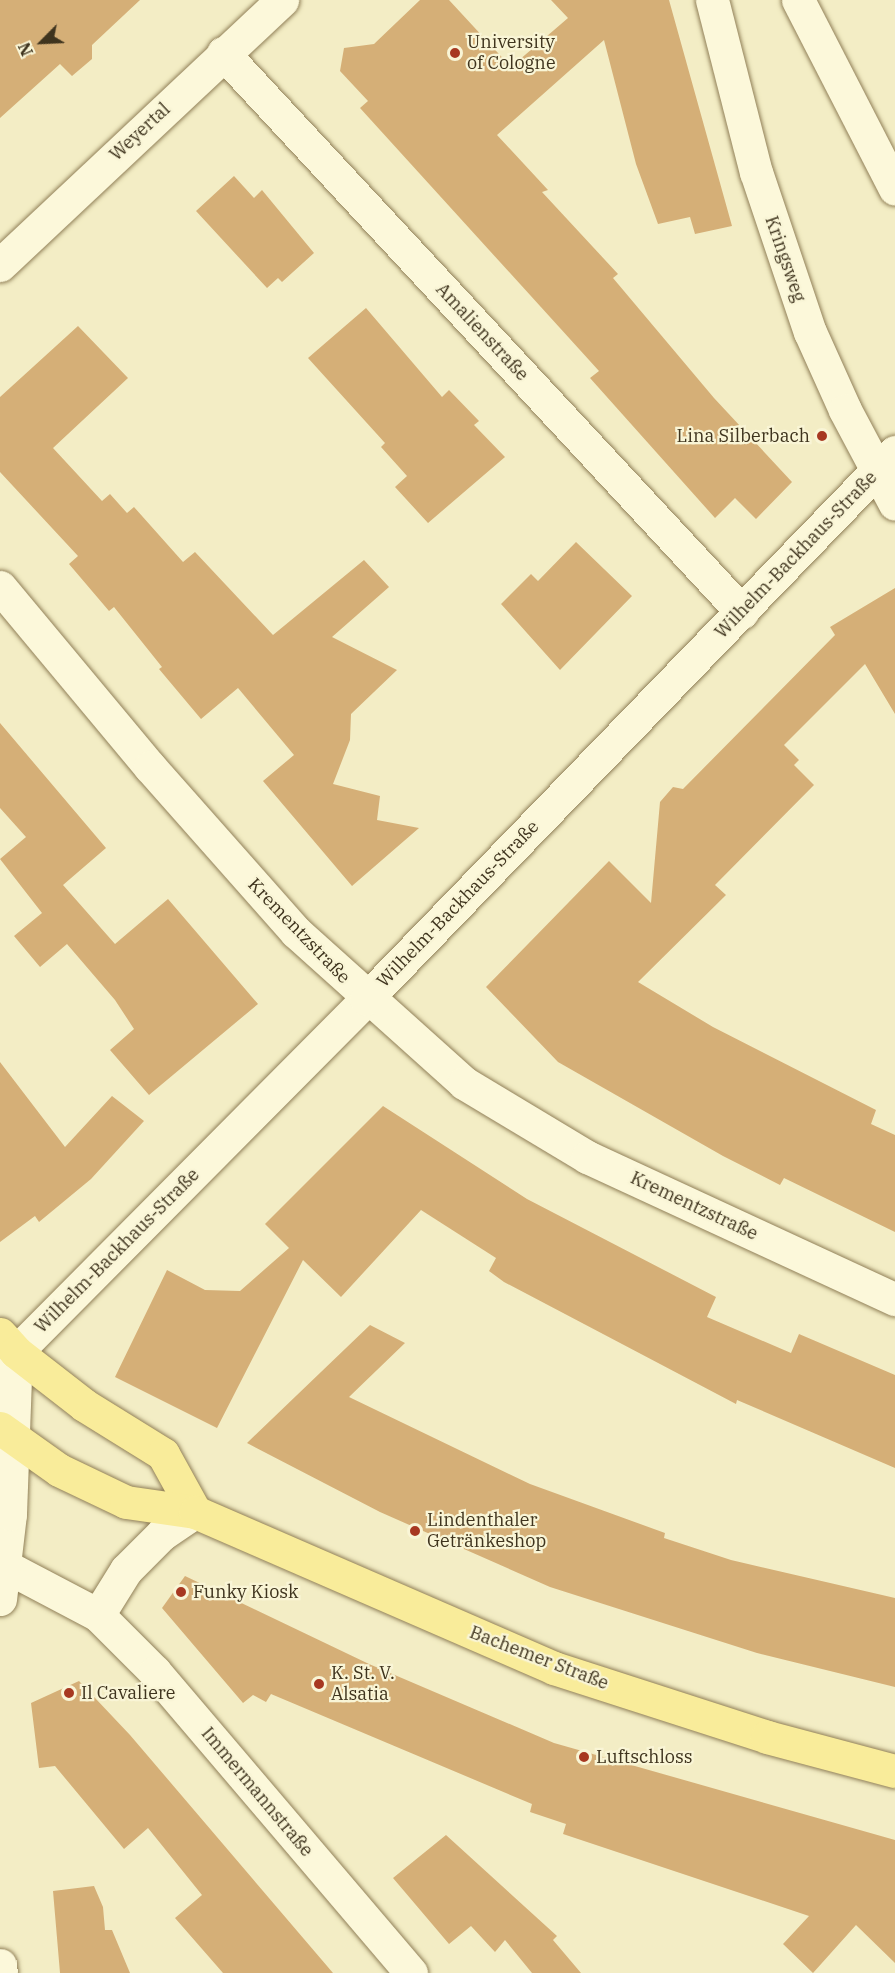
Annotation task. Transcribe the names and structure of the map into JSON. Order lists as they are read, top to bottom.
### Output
{
  "streets": {
    "main road": ["Bachemer Straße"],
    "street": [
      "Weyertal",
      "Kringsweg",
      "Amalienstraße",
      "Wilhelm-Backhaus-Straße",
      "Krementzstraße",
      "Immermannstraße"
    ]
  },
  "crossings": [
    ["Weyertal", "Amalienstraße"],
    ["Kringsweg", "Wilhelm-Backhaus-Straße"],
    ["Amalienstraße", "Wilhelm-Backhaus-Straße"],
    ["Wilhelm-Backhaus-Straße", "Krementzstraße"]
  ],
  "places": [
    "University of Cologne",
    "Lina Silberbach",
    "Lindenthaler Getränkeshop",
    "Funky Kiosk",
    "K. St. V. Alsatia",
    "Il Cavaliere",
    "Luftschloss"
  ],
  "north": "bottom left"
}
